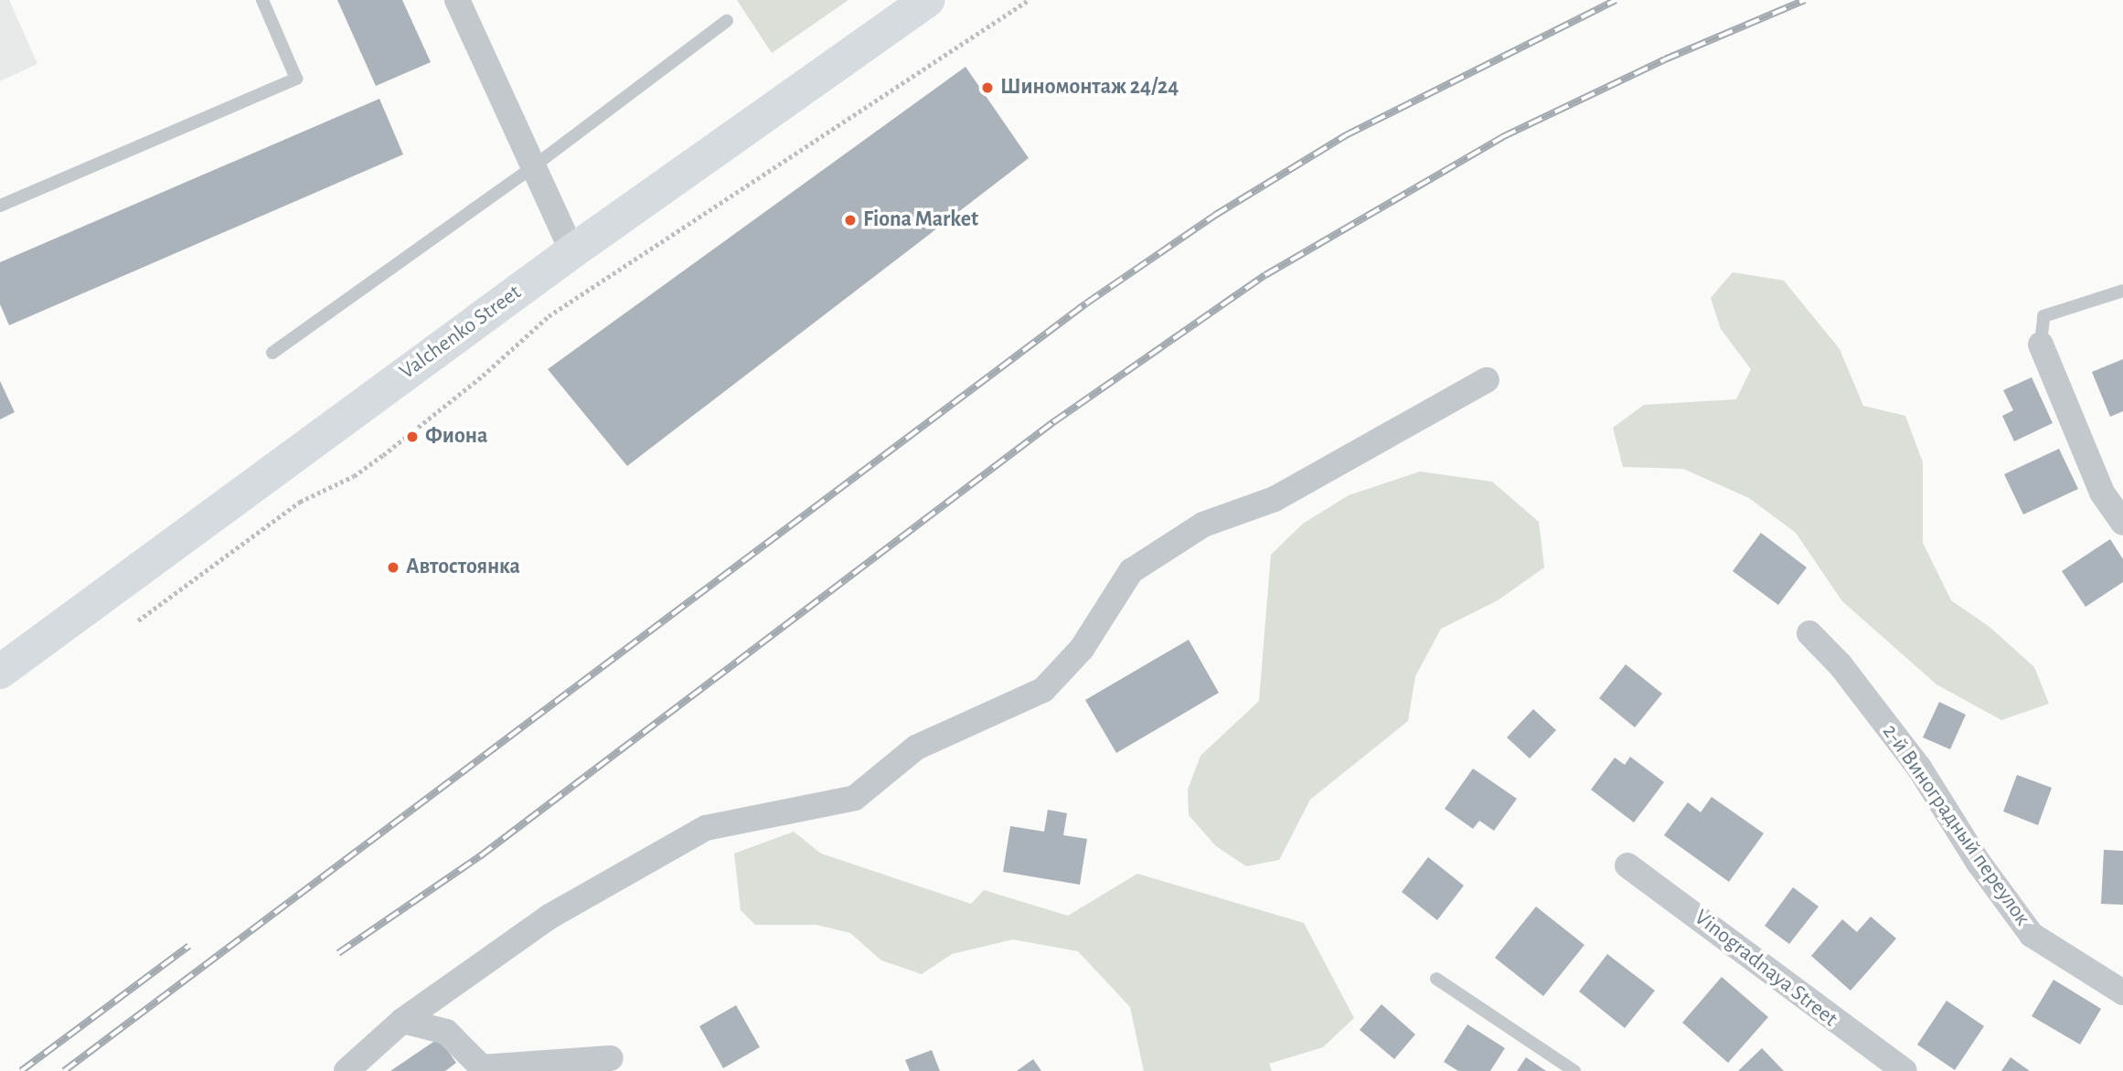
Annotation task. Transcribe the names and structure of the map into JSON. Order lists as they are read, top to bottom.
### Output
{
  "streets": {
    "main road": ["Valchenko Street"],
    "street": ["2-й Виноградный переулок", "Vinogradnaya Street"]
  },
  "places": [
    "Шиномонтаж 24/24",
    "Fiona Market",
    "Фиона",
    "Автостоянка"
  ]
}
